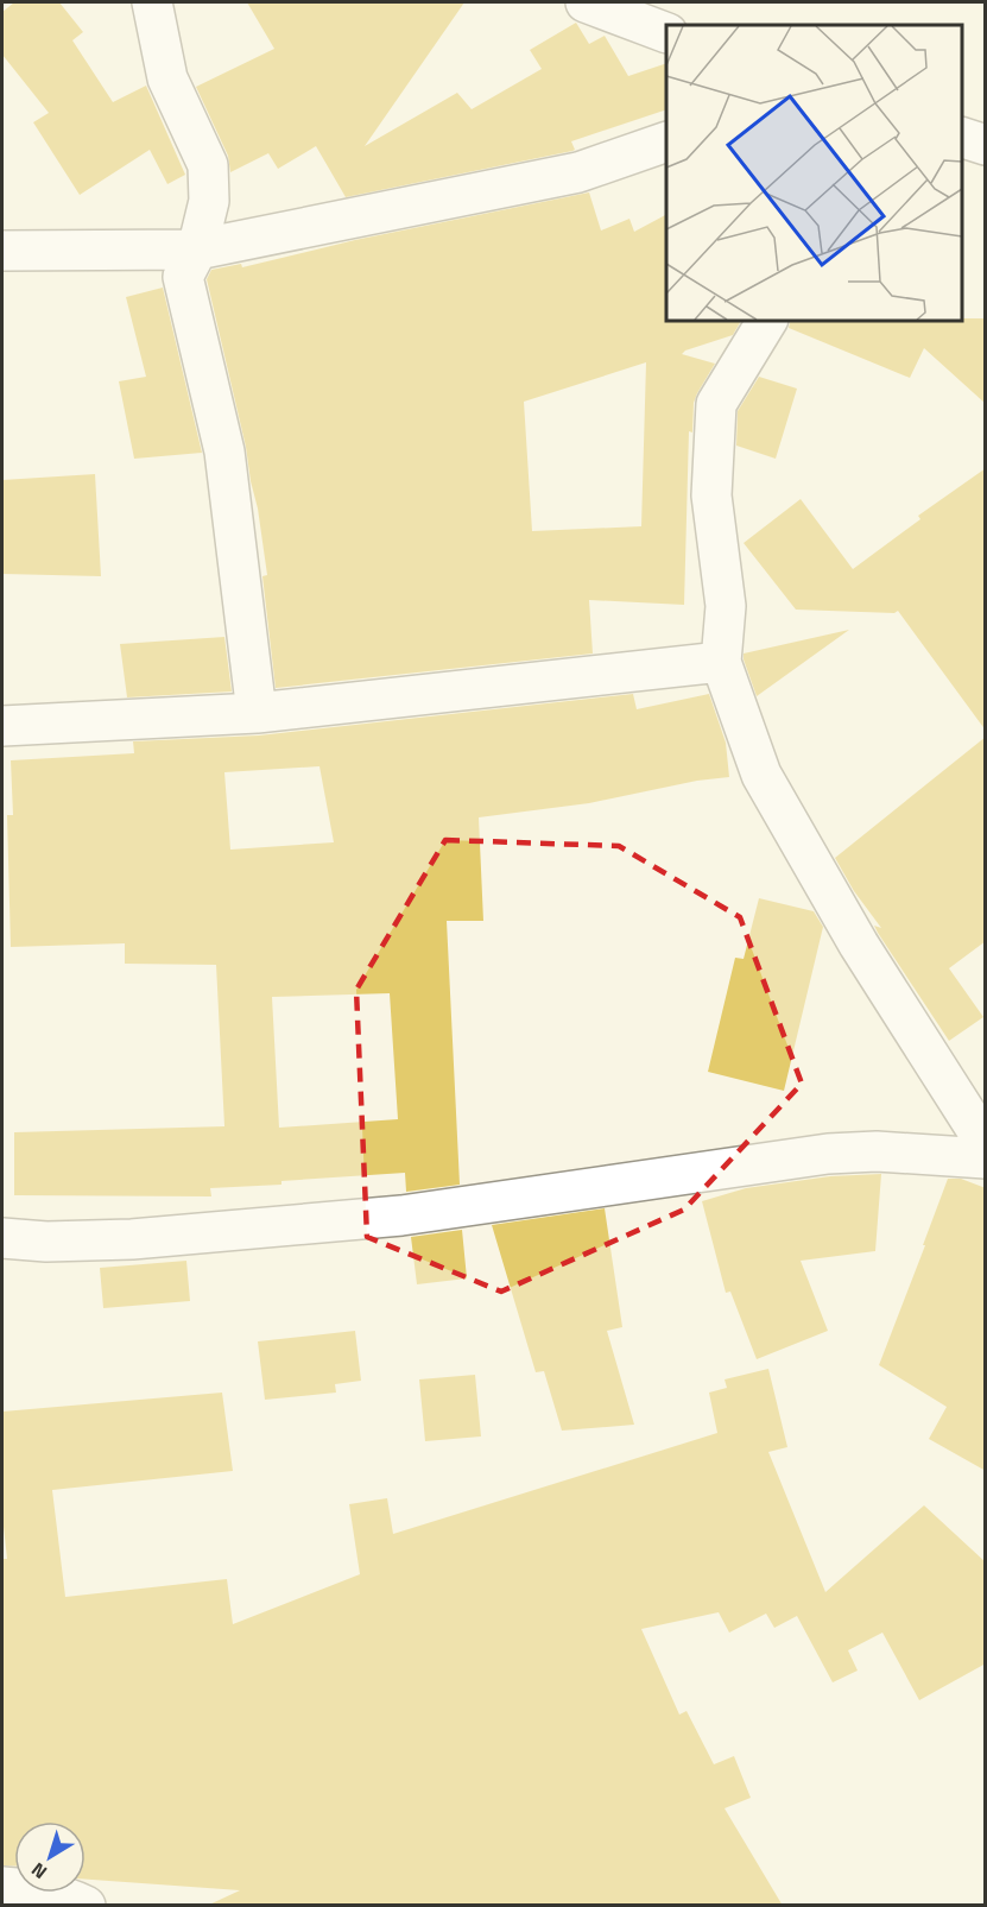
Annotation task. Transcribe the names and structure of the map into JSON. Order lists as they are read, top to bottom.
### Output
{
  "north": "bottom left"
}
